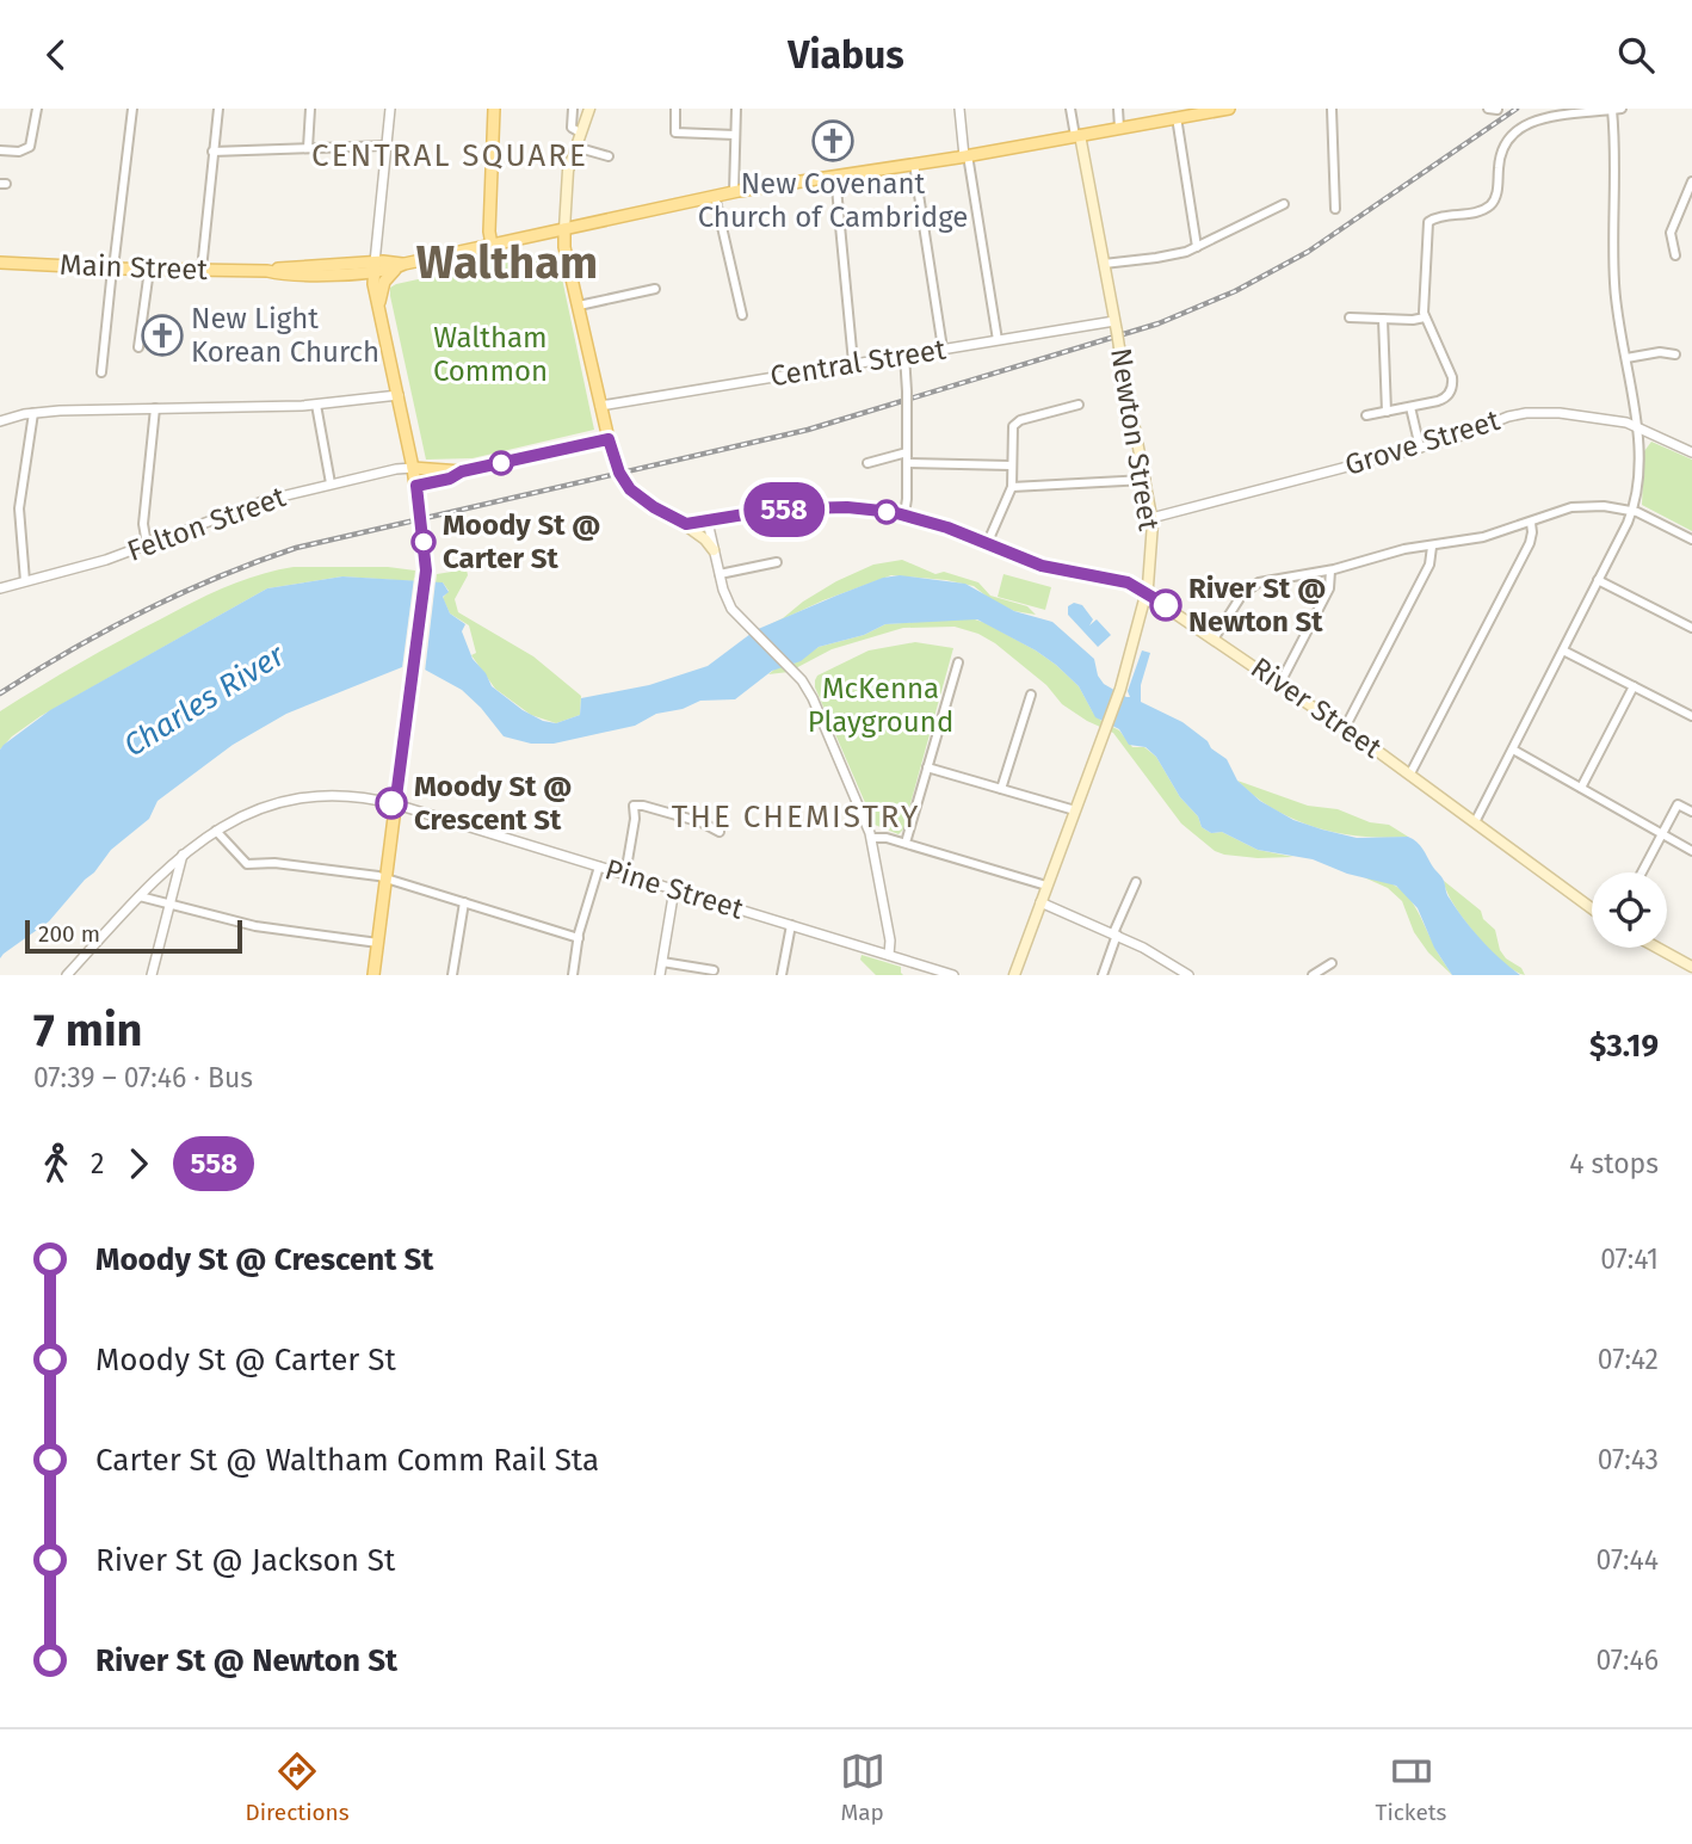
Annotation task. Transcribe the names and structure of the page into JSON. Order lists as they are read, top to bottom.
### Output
{
  "streets": {
    "main road": ["Main Street", "Newton Street", "River Street"],
    "street": [
      "Central Street",
      "Grove Street",
      "Felton Street",
      "Pine Street"
    ]
  },
  "crossings": [
    ["Main Street", "Newton Street"],
    ["Central Street", "Newton Street"],
    ["Newton Street", "Grove Street"],
    ["Newton Street", "River Street"]
  ],
  "districts": ["CENTRAL SQUARE", "Waltham", "THE CHEMISTRY"],
  "water": ["Charles River"],
  "parks": ["Waltham Common", "McKenna Playground"],
  "places": {
    "church": ["New Covenant Church of Cambridge", "New Light Korean Church"],
    "other": ["Moody St @ Carter St", "River St @ Newton St", "Moody St @ Crescent St"]
  },
  "lines": ["bus line 558"],
  "scale_bar": "200 m",
  "page": {
    "header": "Viabus",
    "on_map": "558",
    "scale": "200 m",
    "heading": ["7 min", "07:39 – 07:46 · Bus", "$3.19"],
    "legs": ["2", "558", "4 stops"],
    "list": [
      {
        "name": "Moody St @ Crescent St",
        "value": "07:41"
      },
      {
        "name": "Moody St @ Carter St",
        "value": "07:42"
      },
      {
        "name": "Carter St @ Waltham Comm Rail Sta",
        "value": "07:43"
      },
      {
        "name": "River St @ Jackson St",
        "value": "07:44"
      },
      {
        "name": "River St @ Newton St",
        "value": "07:46"
      }
    ],
    "tabs": ["Directions", "Map", "Tickets"]
  }
}
